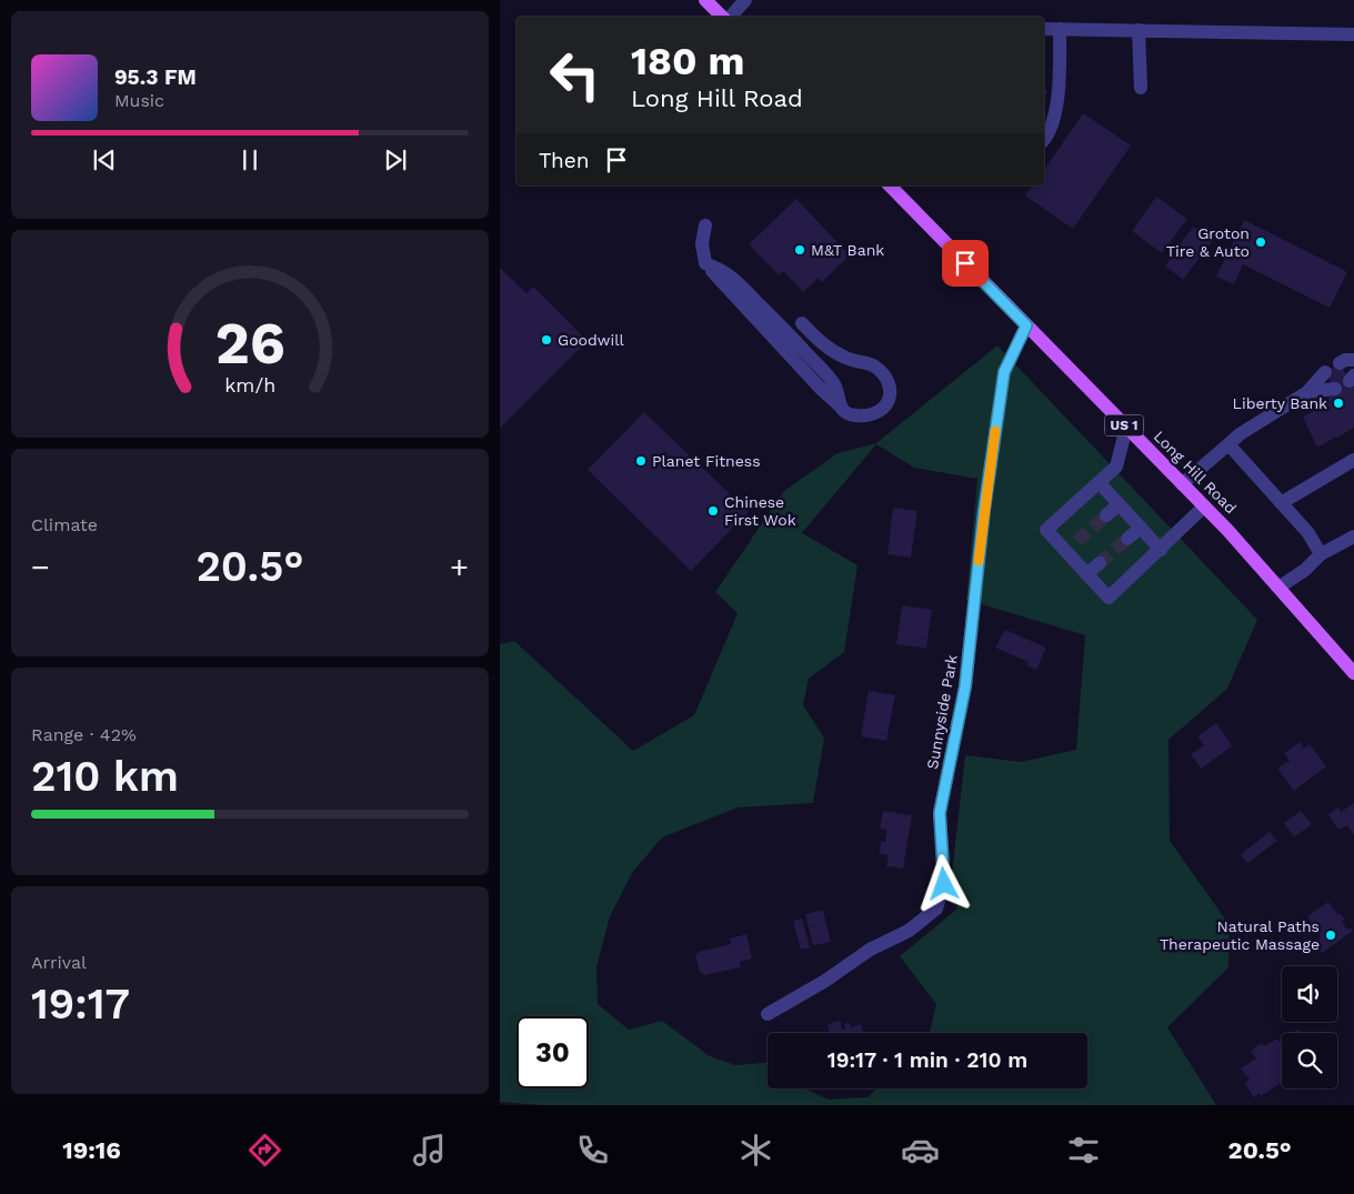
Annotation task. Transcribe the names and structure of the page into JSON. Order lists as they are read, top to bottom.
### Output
{
  "streets": {
    "main road": ["US 1", "Long Hill Road"],
    "street": ["Sunnyside Park"]
  },
  "crossings": [
    ["Long Hill Road", "Sunnyside Park"]
  ],
  "places": [
    "Groton Tire & Auto",
    "M&T Bank",
    "Goodwill",
    "Liberty Bank",
    "Planet Fitness",
    "Chinese First Wok",
    "Natural Paths Therapeutic Massage"
  ],
  "page": {
    "turn": ["180 m", "Long Hill Road"],
    "song": ["95.3 FM", "Music"],
    "then": "Then",
    "tile": [
      "Climate",
      ["Range · 42%", "210 km"],
      ["Arrival", "19:17"]
    ],
    "heat": ["−", "20.5°", "+"],
    "limit": "30",
    "trip": "19:17 · 1 min · 210 m",
    "tabs": ["19:16", "20.5°"],
    "gauge": ["26", "km/h"]
  }
}
